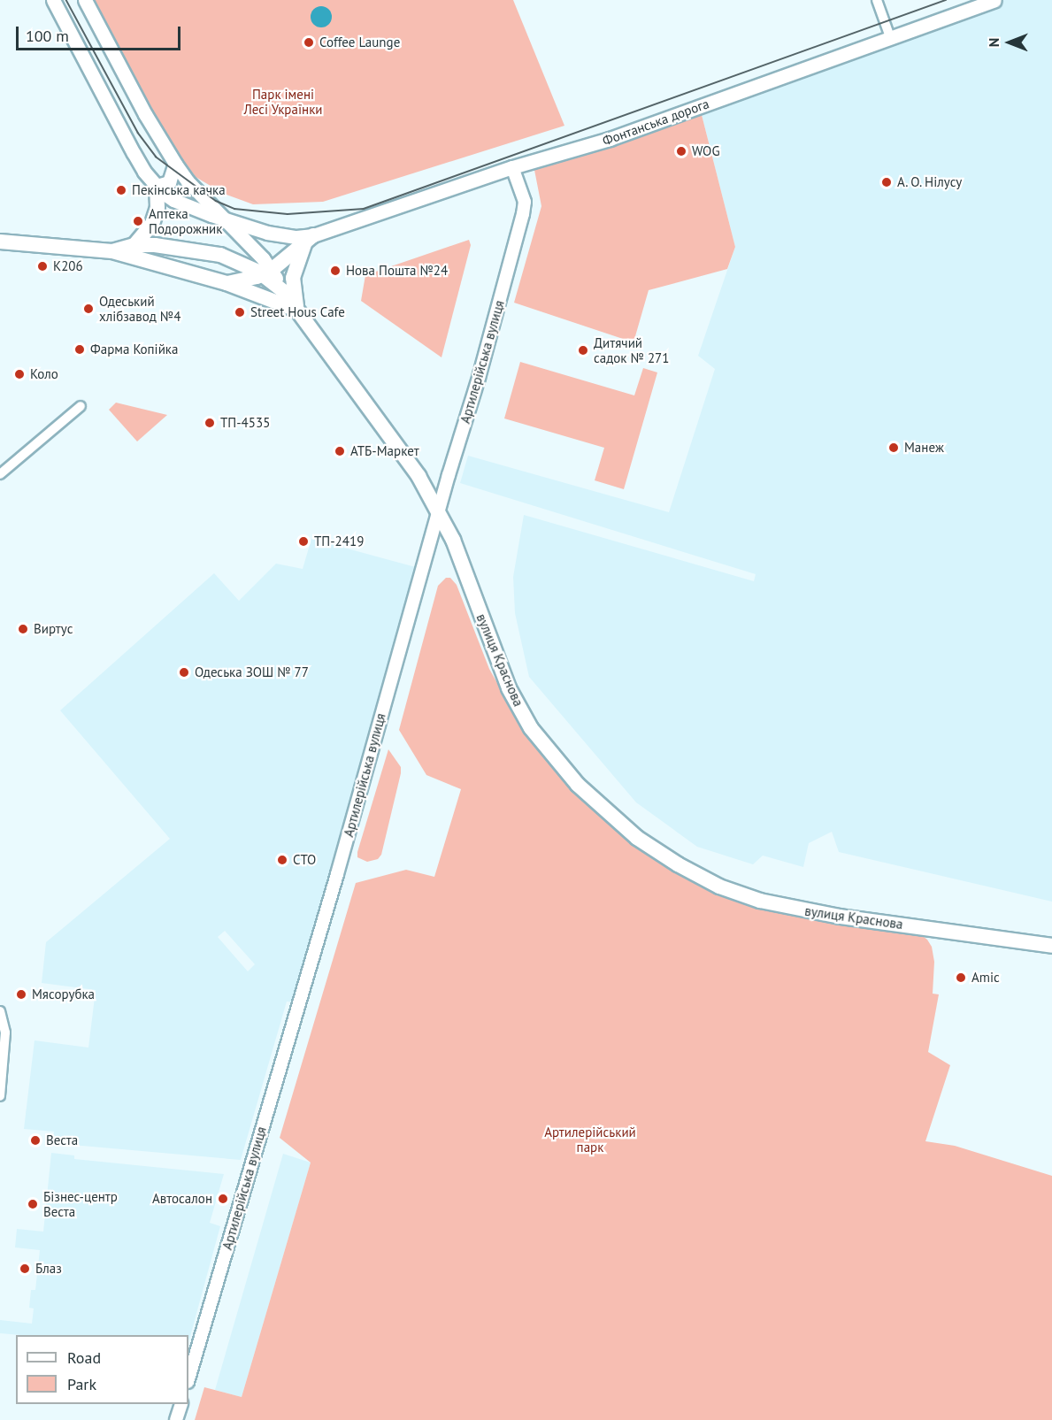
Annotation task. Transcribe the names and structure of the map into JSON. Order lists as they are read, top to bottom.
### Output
{
  "streets": {
    "main road": ["Фонтанська дорога", "вулиця Краснова"],
    "street": ["Артилерійська вулиця"]
  },
  "crossings": [
    ["Фонтанська дорога", "Артилерійська вулиця"],
    ["Артилерійська вулиця", "вулиця Краснова"]
  ],
  "parks": ["Парк імені Лесі Українки", "Артилерійський парк"],
  "places": [
    "Coffee Launge",
    "WOG",
    "А. О. Нілусу",
    "Пекінська качка",
    "Аптека Подорожник",
    "К206",
    "Нова Пошта №24",
    "Одеський хлібзавод №4",
    "Street Hous Cafe",
    "Фарма Копійка",
    "Дитячий садок № 271",
    "Коло",
    "ТП-4535",
    "Манеж",
    "АТБ-Маркет",
    "ТП-2419",
    "Виртус",
    "Одеська ЗОШ № 77",
    "СТО",
    "Amic",
    "Мясорубка",
    "Веста",
    "Автосалон",
    "Бізнес-центр Веста",
    "Блаз"
  ],
  "legend": ["Road", "Park"],
  "scale_bar": "100 m",
  "north": "left"
}
